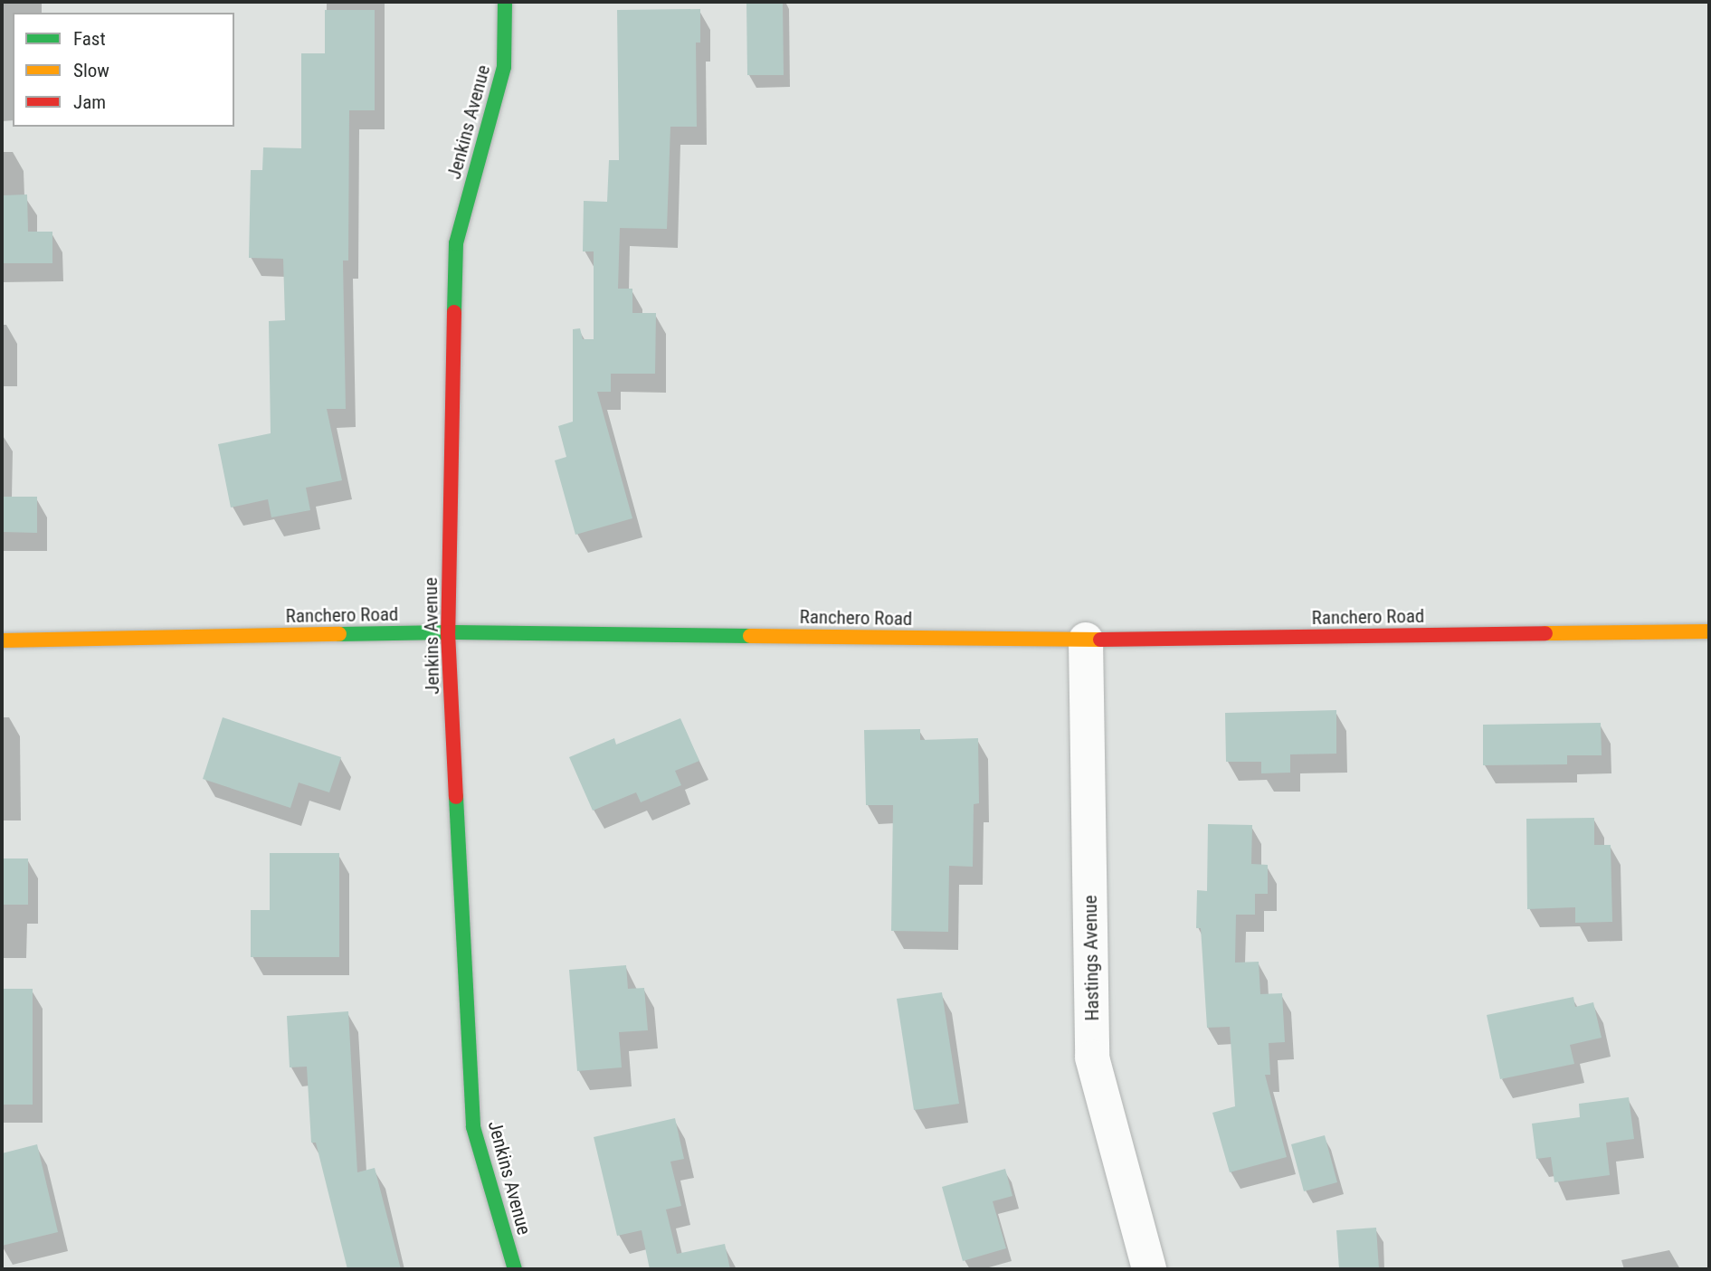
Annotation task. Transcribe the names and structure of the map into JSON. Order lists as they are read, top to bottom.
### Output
{
  "streets": {
    "main road": ["Jenkins Avenue", "Ranchero Road"],
    "street": ["Hastings Avenue"]
  },
  "crossings": [
    ["Jenkins Avenue", "Ranchero Road"],
    ["Ranchero Road", "Hastings Avenue"]
  ],
  "legend": ["Fast", "Slow", "Jam"]
}
